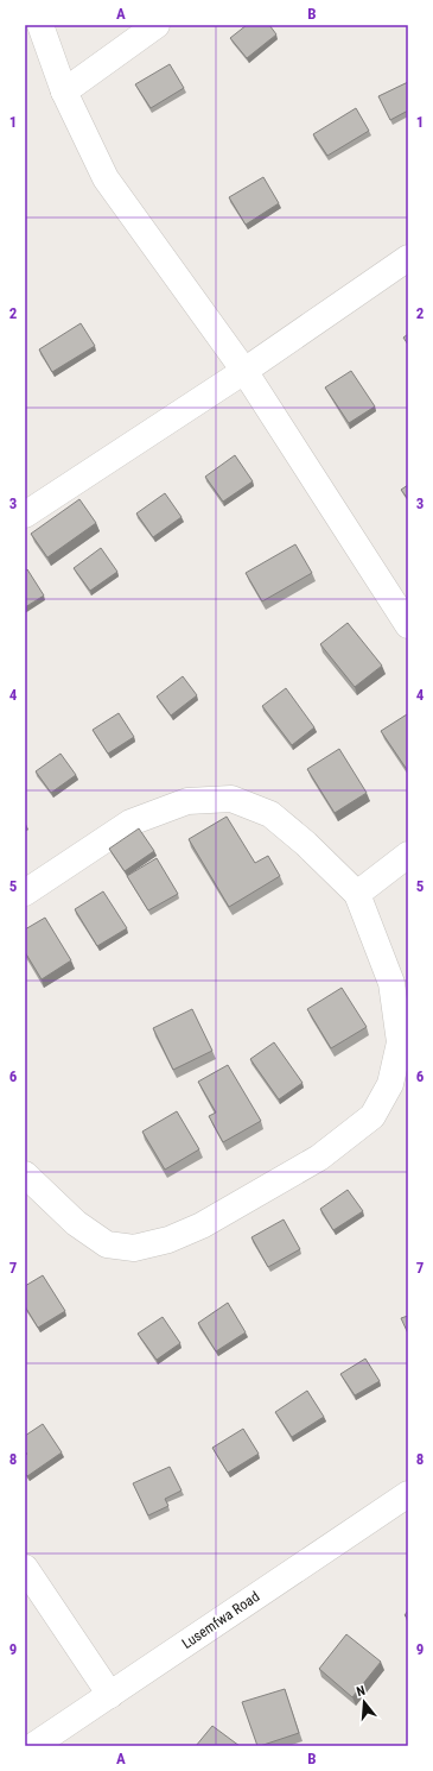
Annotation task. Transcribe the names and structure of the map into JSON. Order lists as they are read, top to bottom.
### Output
{
  "streets": {
    "street": ["Lusemfwa Road"]
  },
  "north": "top",
  "grid": {
    "columns": ["A", "B"],
    "rows": [
      "1",
      "2",
      "3",
      "4",
      "5",
      "6",
      "7",
      "8",
      "9"
    ]
  }
}
